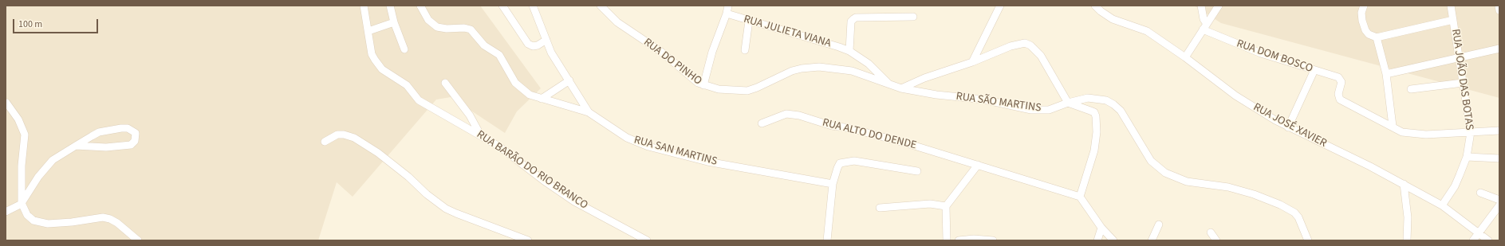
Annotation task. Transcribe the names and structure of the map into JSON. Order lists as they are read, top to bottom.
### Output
{
  "streets": {
    "street": [
      "RUA JULIETA VIANA",
      "RUA DOM BOSCO",
      "RUA DO PINHO",
      "RUA JOÃO DAS BOTAS",
      "RUA SÃO MARTINS",
      "RUA JOSÉ XAVIER",
      "RUA ALTO DO DENDE",
      "RUA SAN MARTINS",
      "RUA BARÃO DO RIO BRANCO"
    ]
  },
  "crossings": [
    ["RUA JULIETA VIANA", "RUA DO PINHO"],
    ["RUA DO PINHO", "RUA SÃO MARTINS"],
    ["RUA JOÃO DAS BOTAS", "RUA JOSÉ XAVIER"]
  ],
  "scale_bar": "100 m"
}
